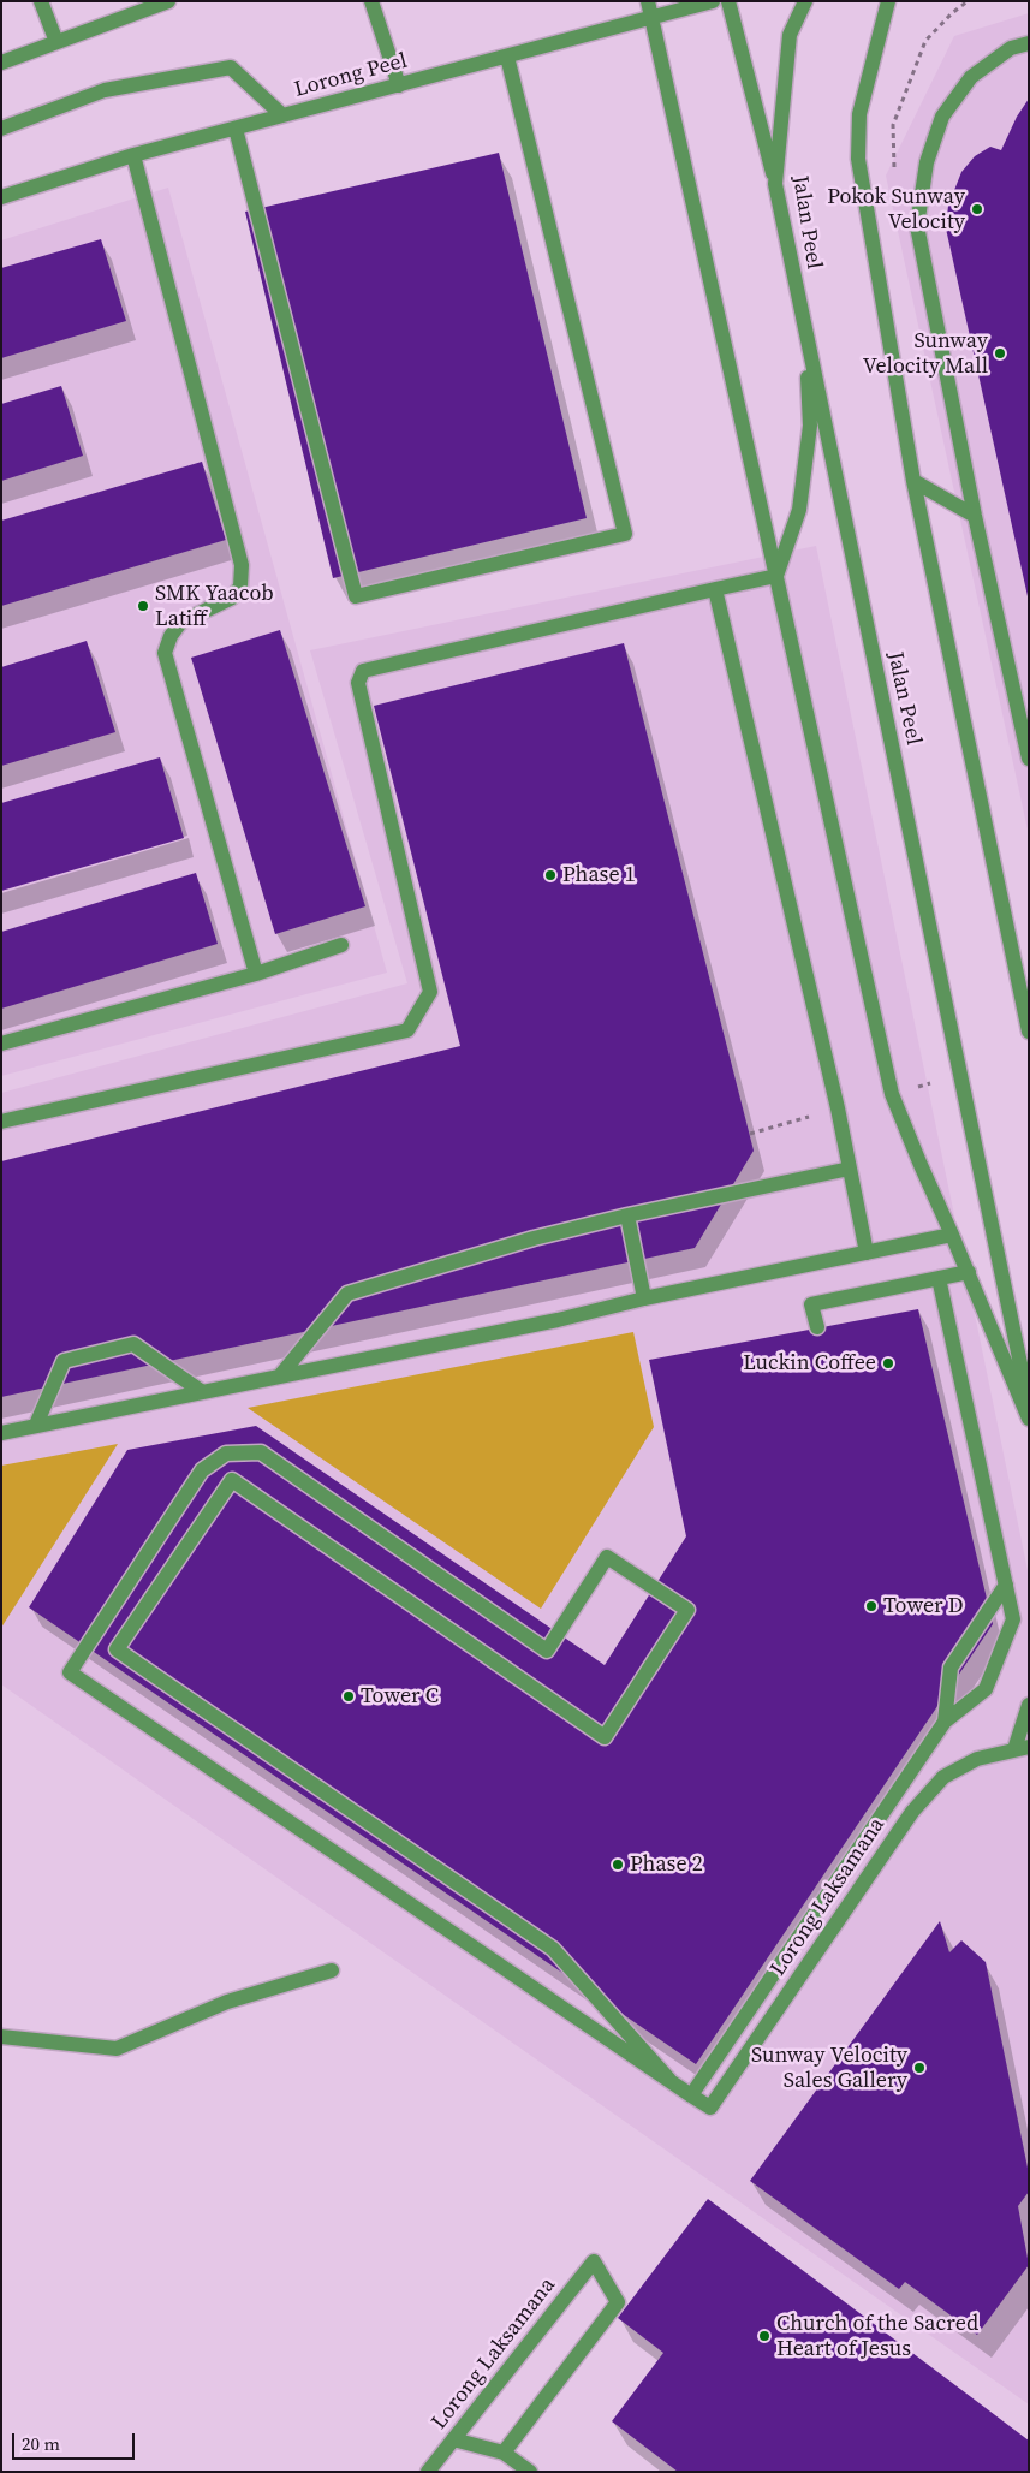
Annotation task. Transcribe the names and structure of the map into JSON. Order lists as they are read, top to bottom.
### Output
{
  "streets": {
    "street": ["Lorong Peel", "Jalan Peel", "Lorong Laksamana"]
  },
  "places": [
    "Pokok Sunway Velocity",
    "Sunway Velocity Mall",
    "SMK Yaacob Latiff",
    "Phase 1",
    "Luckin Coffee",
    "Tower D",
    "Tower C",
    "Phase 2",
    "Sunway Velocity Sales Gallery",
    "Church of the Sacred Heart of Jesus"
  ],
  "scale_bar": "20 m"
}
